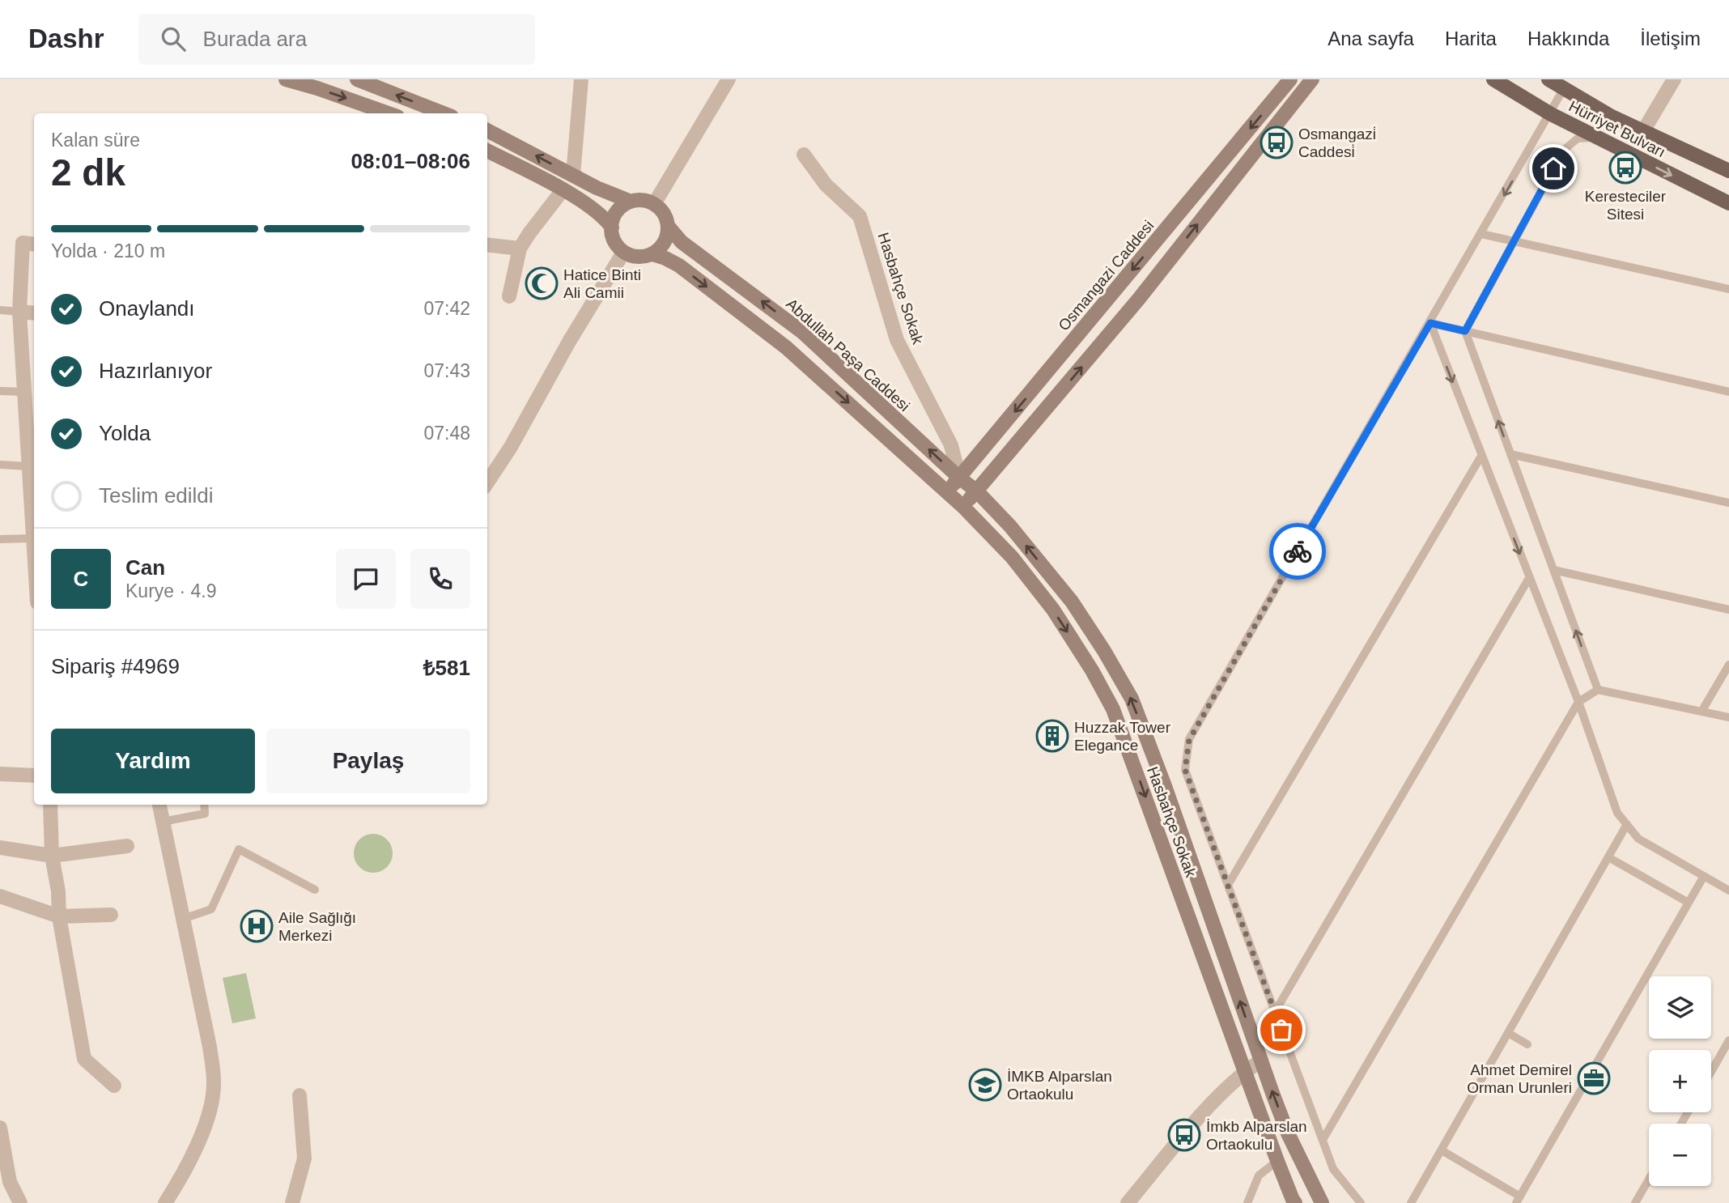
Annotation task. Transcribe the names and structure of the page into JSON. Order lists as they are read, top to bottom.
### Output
{
  "streets": {
    "main road": [
      "Hürriyet Bulvarı",
      "Osmangazi Caddesi",
      "Hasbahçe Sokak",
      "Abdullah Paşa Caddesi"
    ]
  },
  "crossings": [
    ["Osmangazi Caddesi", "Hasbahçe Sokak"],
    ["Osmangazi Caddesi", "Abdullah Paşa Caddesi"],
    ["Hasbahçe Sokak", "Abdullah Paşa Caddesi"]
  ],
  "places": {
    "bus stop": ["Osmangazi̇ Caddesi̇", "Keresteciler Sitesi", "İmkb Alparslan Ortaokulu"],
    "mosque": ["Hatice Binti Ali Camii"],
    "building": ["Huzzak Tower Elegance"],
    "hospital": ["Aile Sağlığı Merkezi"],
    "office": ["Ahmet Demirel Orman Urunleri"],
    "school or university": ["İMKB Alparslan Ortaokulu"]
  },
  "page": {
    "header": "Dashr",
    "search": "Burada ara",
    "nav": [
      "Ana sayfa",
      "Harita",
      "Hakkında",
      "İletişim"
    ],
    "heading": ["2 dk", "Kalan süre", "08:01–08:06"],
    "panel": [
      "Can",
      "Kurye · 4.9",
      "Sipariş #4969",
      "₺581"
    ],
    "bar": "Yolda · 210 m",
    "list": [
      ["Onaylandı", "07:42"],
      ["Hazırlanıyor", "07:43"],
      ["Yolda", "07:48"],
      "Teslim edildi"
    ],
    "round": "C",
    "buttons": ["Yardım", "Paylaş"],
    "map_buttons": ["+", "−"]
  }
}
